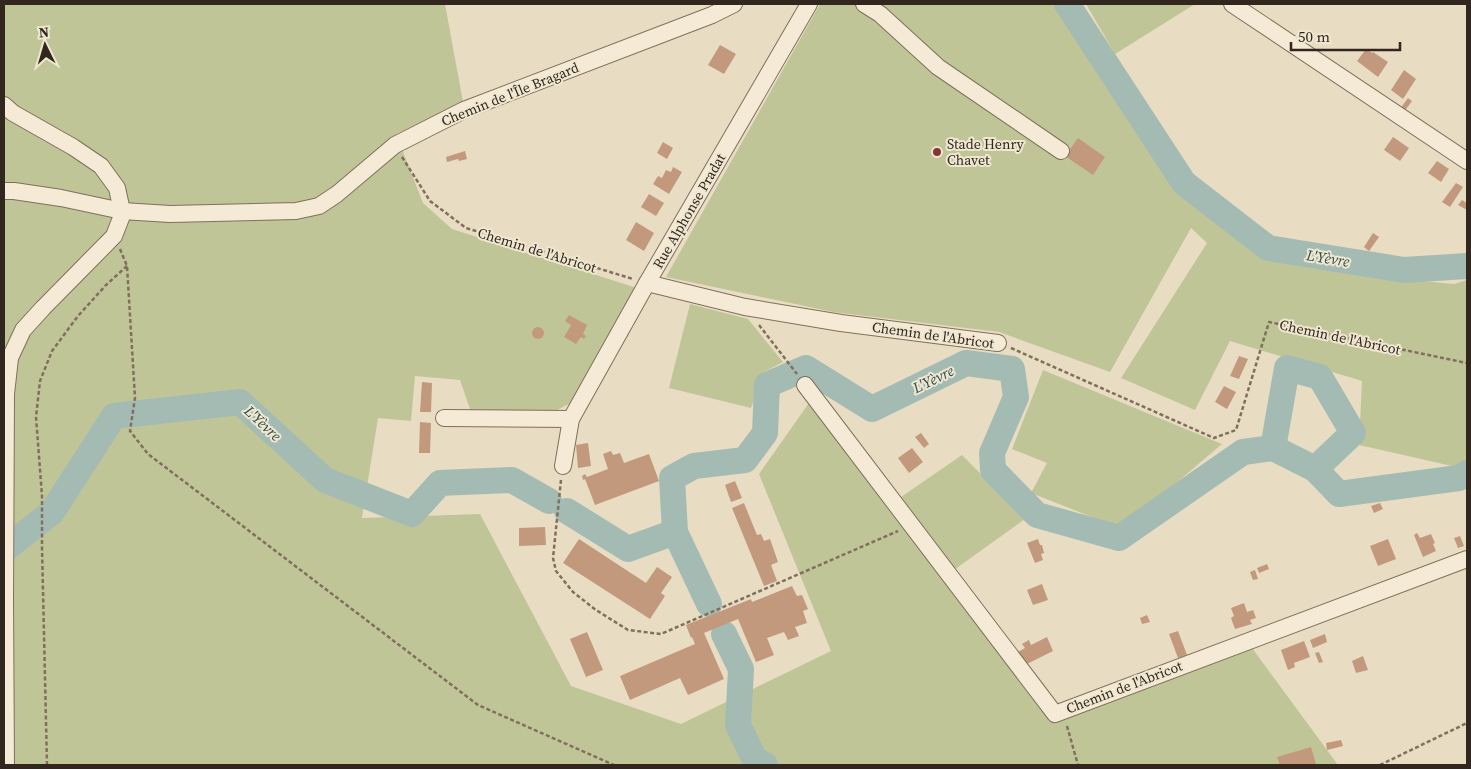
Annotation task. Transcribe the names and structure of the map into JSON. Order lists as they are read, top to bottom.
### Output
{
  "streets": {
    "street": ["Chemin de l'Île Bragard", "Rue Alphonse Pradat", "Chemin de l'Abricot"]
  },
  "crossings": [
    ["Chemin de l'Île Bragard", "Chemin de l'Abricot"],
    ["Rue Alphonse Pradat", "Chemin de l'Abricot"]
  ],
  "water": ["L'Yèvre"],
  "places": ["Stade Henry Chavet"],
  "scale_bar": "50 m",
  "north": "top"
}
